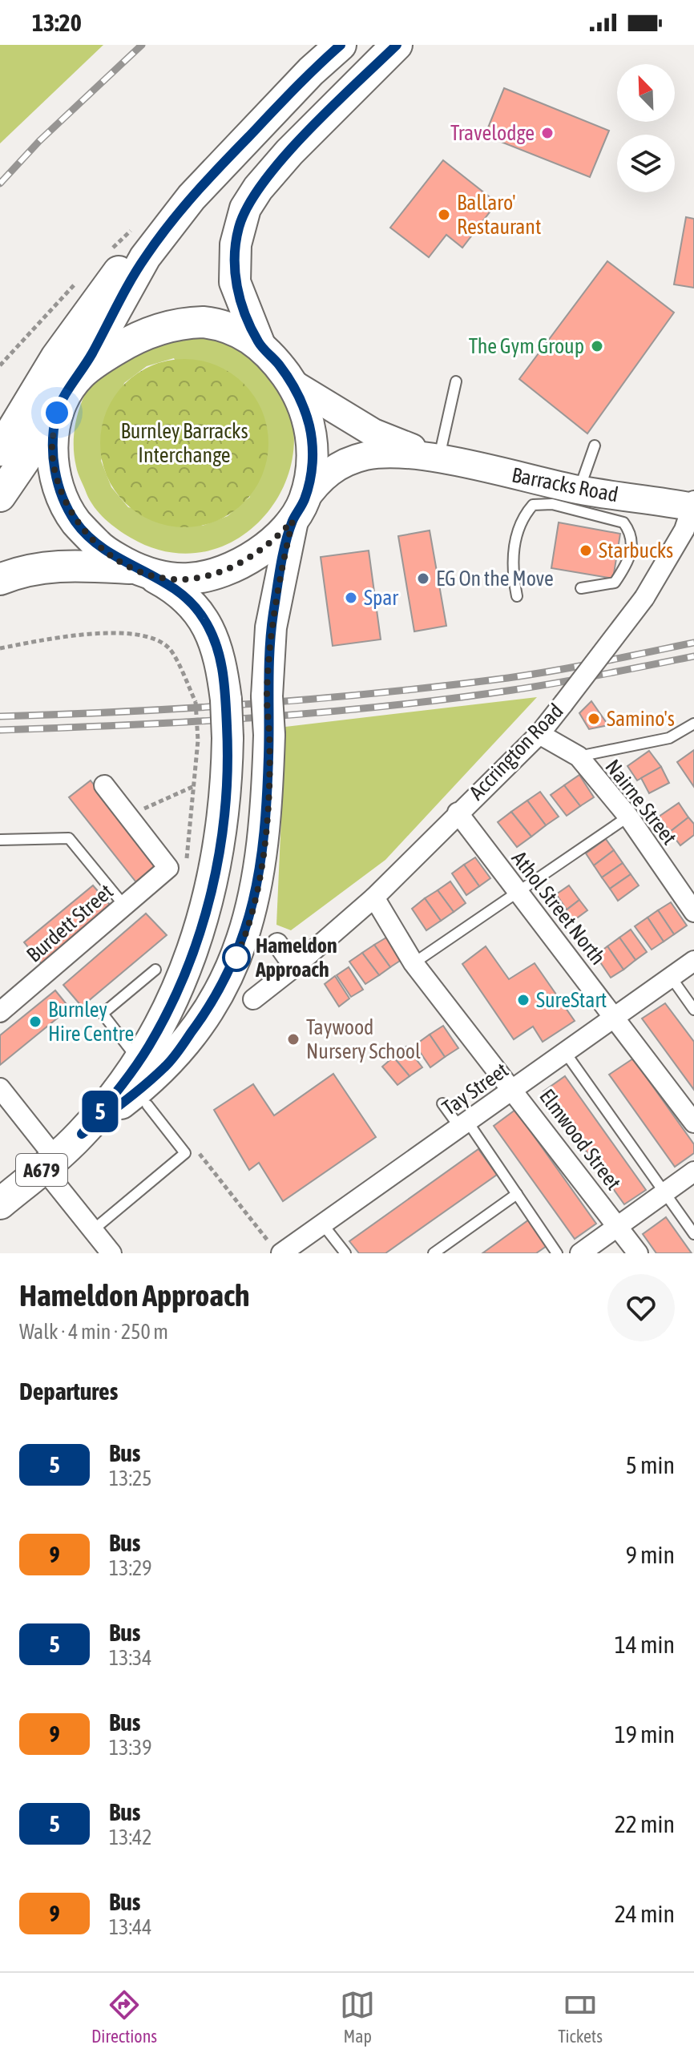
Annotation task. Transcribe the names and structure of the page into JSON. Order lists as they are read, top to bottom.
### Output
{
  "streets": {
    "main road": ["Barracks Road", "A679"],
    "street": [
      "Accrington Road",
      "Nairne Street",
      "Athol Street North",
      "Burdett Street",
      "Tay Street",
      "Elmwood Street"
    ]
  },
  "crossings": [
    ["Barracks Road", "Accrington Road"],
    ["Barracks Road", "A679"],
    ["Accrington Road", "Nairne Street"],
    ["Accrington Road", "Athol Street North"],
    ["Accrington Road", "Elmwood Street"],
    ["Athol Street North", "Tay Street"],
    ["Tay Street", "Elmwood Street"]
  ],
  "parks": ["Burnley Barracks Interchange"],
  "places": [
    "Travelodge",
    "Ballaro' Restaurant",
    "The Gym Group",
    "Starbucks",
    "EG On the Move",
    "Spar",
    "Samino's",
    "Hameldon Approach",
    "SureStart",
    "Burnley Hire Centre",
    "Taywood Nursery School"
  ],
  "lines": ["bus line 5"],
  "north": "top left",
  "page": {
    "status": "13:20",
    "on_map": "5",
    "heading": [
      ["Hameldon Approach", "Walk · 4 min · 250 m"],
      "Departures"
    ],
    "list": [
      {
        "mark": "5",
        "name": "Bus",
        "note": "13:25",
        "value": "5 min"
      },
      {
        "mark": "9",
        "name": "Bus",
        "note": "13:29",
        "value": "9 min"
      },
      {
        "mark": "5",
        "name": "Bus",
        "note": "13:34",
        "value": "14 min"
      },
      {
        "mark": "9",
        "name": "Bus",
        "note": "13:39",
        "value": "19 min"
      },
      {
        "mark": "5",
        "name": "Bus",
        "note": "13:42",
        "value": "22 min"
      },
      {
        "mark": "9",
        "name": "Bus",
        "note": "13:44",
        "value": "24 min"
      }
    ],
    "tabs": ["Directions", "Map", "Tickets"]
  }
}
